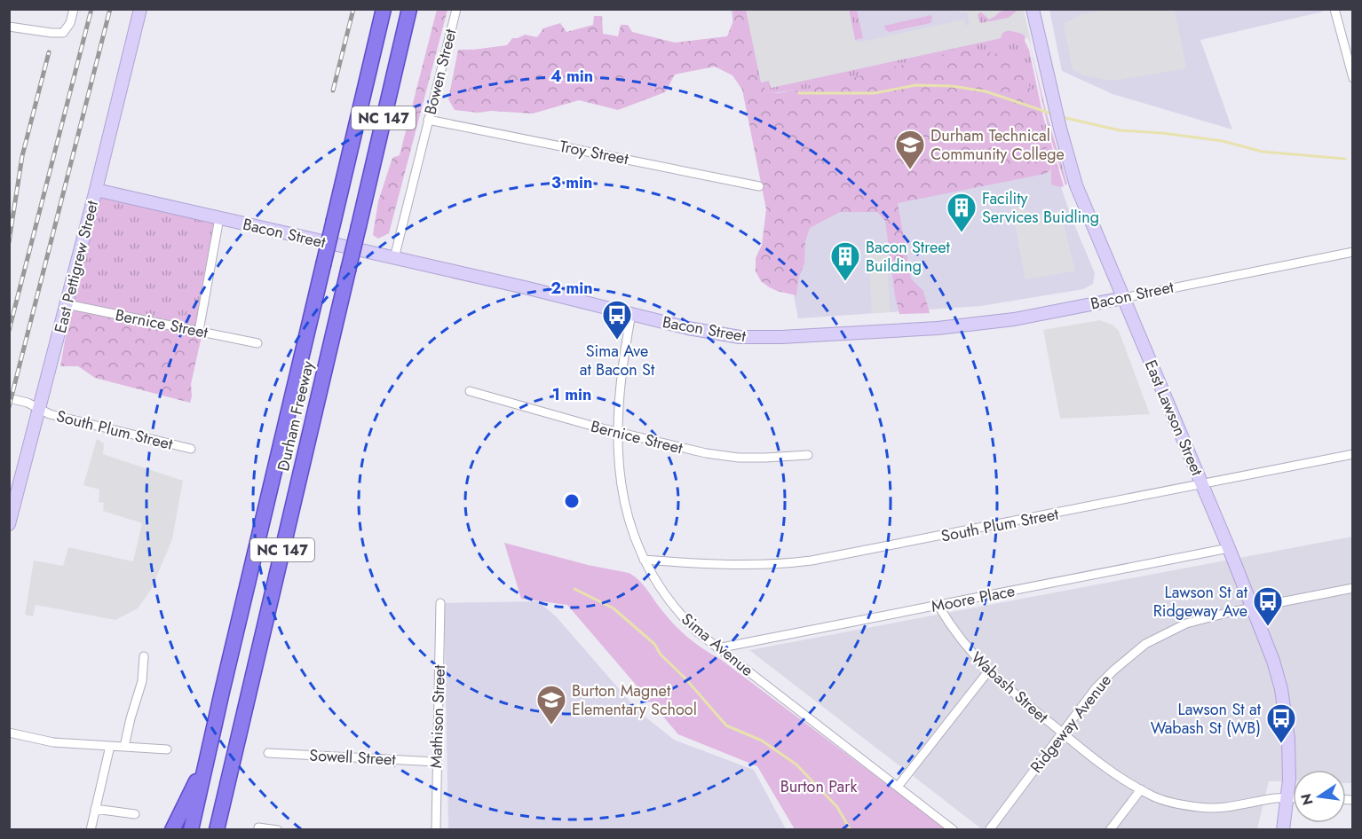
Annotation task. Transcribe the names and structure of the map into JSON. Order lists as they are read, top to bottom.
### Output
{
  "streets": {
    "highway": ["NC 147", "Durham Freeway"],
    "street": [
      "Bowen Street",
      "Troy Street",
      "Bacon Street",
      "East Pettigrew Street",
      "Bernice Street",
      "East Lawson Street",
      "South Plum Street",
      "Moore Place",
      "Sima Avenue",
      "Wabash Street",
      "Mathison Street",
      "Ridgeway Avenue",
      "Sowell Street"
    ]
  },
  "crossings": [
    ["Bowen Street", "Troy Street"],
    ["Bowen Street", "Bacon Street"],
    ["Bacon Street", "East Pettigrew Street"],
    ["Bacon Street", "East Lawson Street"],
    ["Bacon Street", "Sima Avenue"],
    ["East Pettigrew Street", "Bernice Street"],
    ["East Pettigrew Street", "South Plum Street"],
    ["Bernice Street", "Sima Avenue"],
    ["East Lawson Street", "South Plum Street"],
    ["East Lawson Street", "Moore Place"],
    ["East Lawson Street", "Wabash Street"],
    ["East Lawson Street", "Ridgeway Avenue"],
    ["South Plum Street", "Sima Avenue"],
    ["Moore Place", "Sima Avenue"],
    ["Moore Place", "Wabash Street"],
    ["Wabash Street", "Ridgeway Avenue"],
    ["Mathison Street", "Sowell Street"]
  ],
  "parks": ["Burton Park"],
  "places": {
    "school or university": ["Durham Technical Community College", "Burton Magnet Elementary School"],
    "building": ["Facility Services Buidling", "Bacon Street Building"],
    "bus stop": ["Sima Ave at Bacon St", "Lawson St at Ridgeway Ave", "Lawson St at Wabash St (WB)"]
  },
  "north": "left",
  "rings": [
    "4 min",
    "3 min",
    "2 min",
    "1 min"
  ]
}
